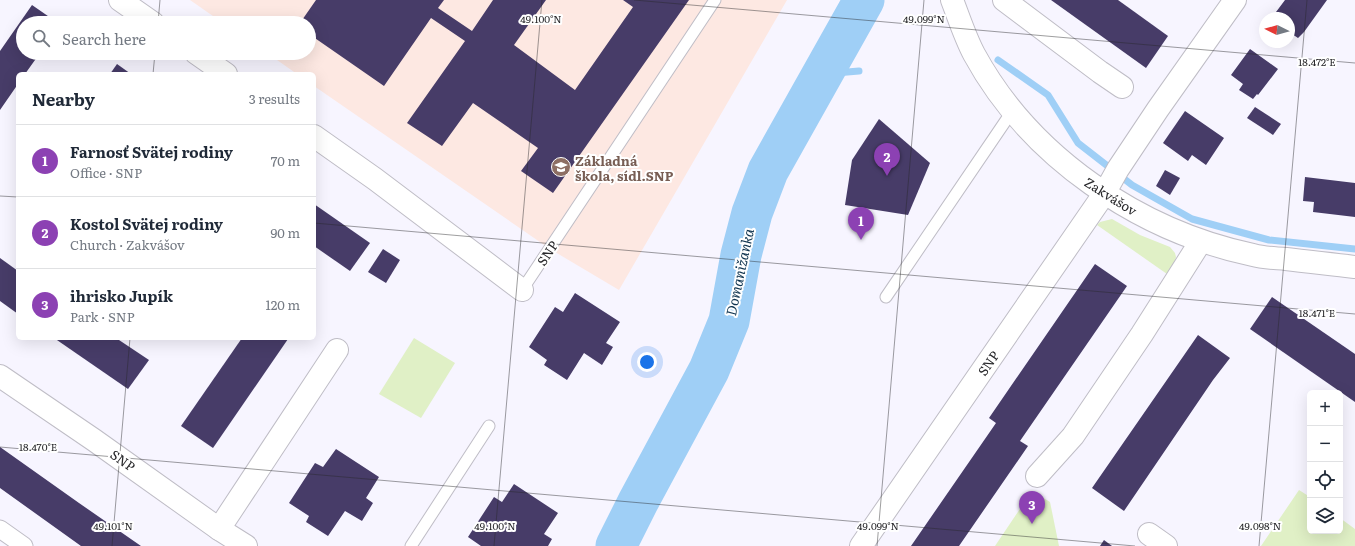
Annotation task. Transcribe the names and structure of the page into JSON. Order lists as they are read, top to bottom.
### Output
{
  "streets": {
    "street": ["Zakvášov", "SNP"]
  },
  "crossings": [
    ["Zakvášov", "SNP"]
  ],
  "water": ["Domanižanka"],
  "places": {
    "school or university": ["Základná škola, sídl.SNP"]
  },
  "north": "left",
  "page": {
    "search": "Search here",
    "heading": ["Nearby", "3 results"],
    "list": [
      {
        "mark": "1",
        "name": "Farnosť Svätej rodiny",
        "note": "Office · SNP",
        "value": "70 m"
      },
      {
        "mark": "2",
        "name": "Kostol Svätej rodiny",
        "note": "Church · Zakvášov",
        "value": "90 m"
      },
      {
        "mark": "3",
        "name": "ihrisko Jupík",
        "note": "Park · SNP",
        "value": "120 m"
      }
    ],
    "pins": ["2", "1", "3"],
    "map_buttons": ["+", "−"]
  },
  "coordinates": [
    "49.100°N",
    "49.099°N",
    "18.472°E",
    "18.471°E",
    "18.470°E",
    "49.101°N",
    "49.098°N"
  ]
}
